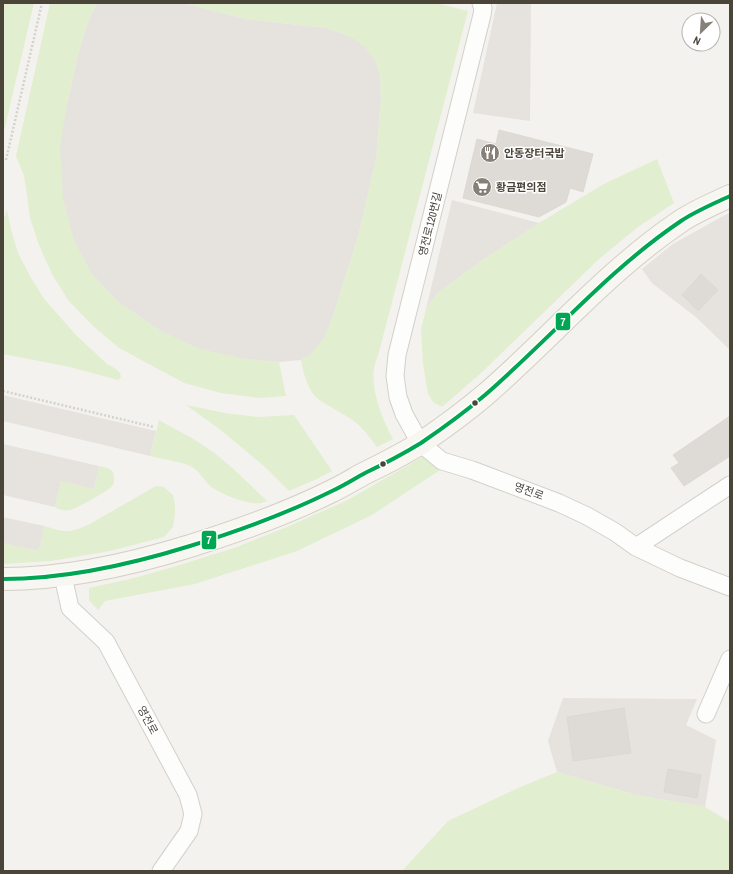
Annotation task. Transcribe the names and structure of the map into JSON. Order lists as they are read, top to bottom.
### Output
{
  "streets": {
    "lane": ["영전로120번길", "영전로"]
  },
  "crossings": [
    ["영전로120번길", "영전로"]
  ],
  "places": {
    "restaurant": ["안동장터국밥"],
    "supermarket": ["황금편의점"]
  },
  "lines": ["transit line 7"],
  "north": "bottom left"
}
